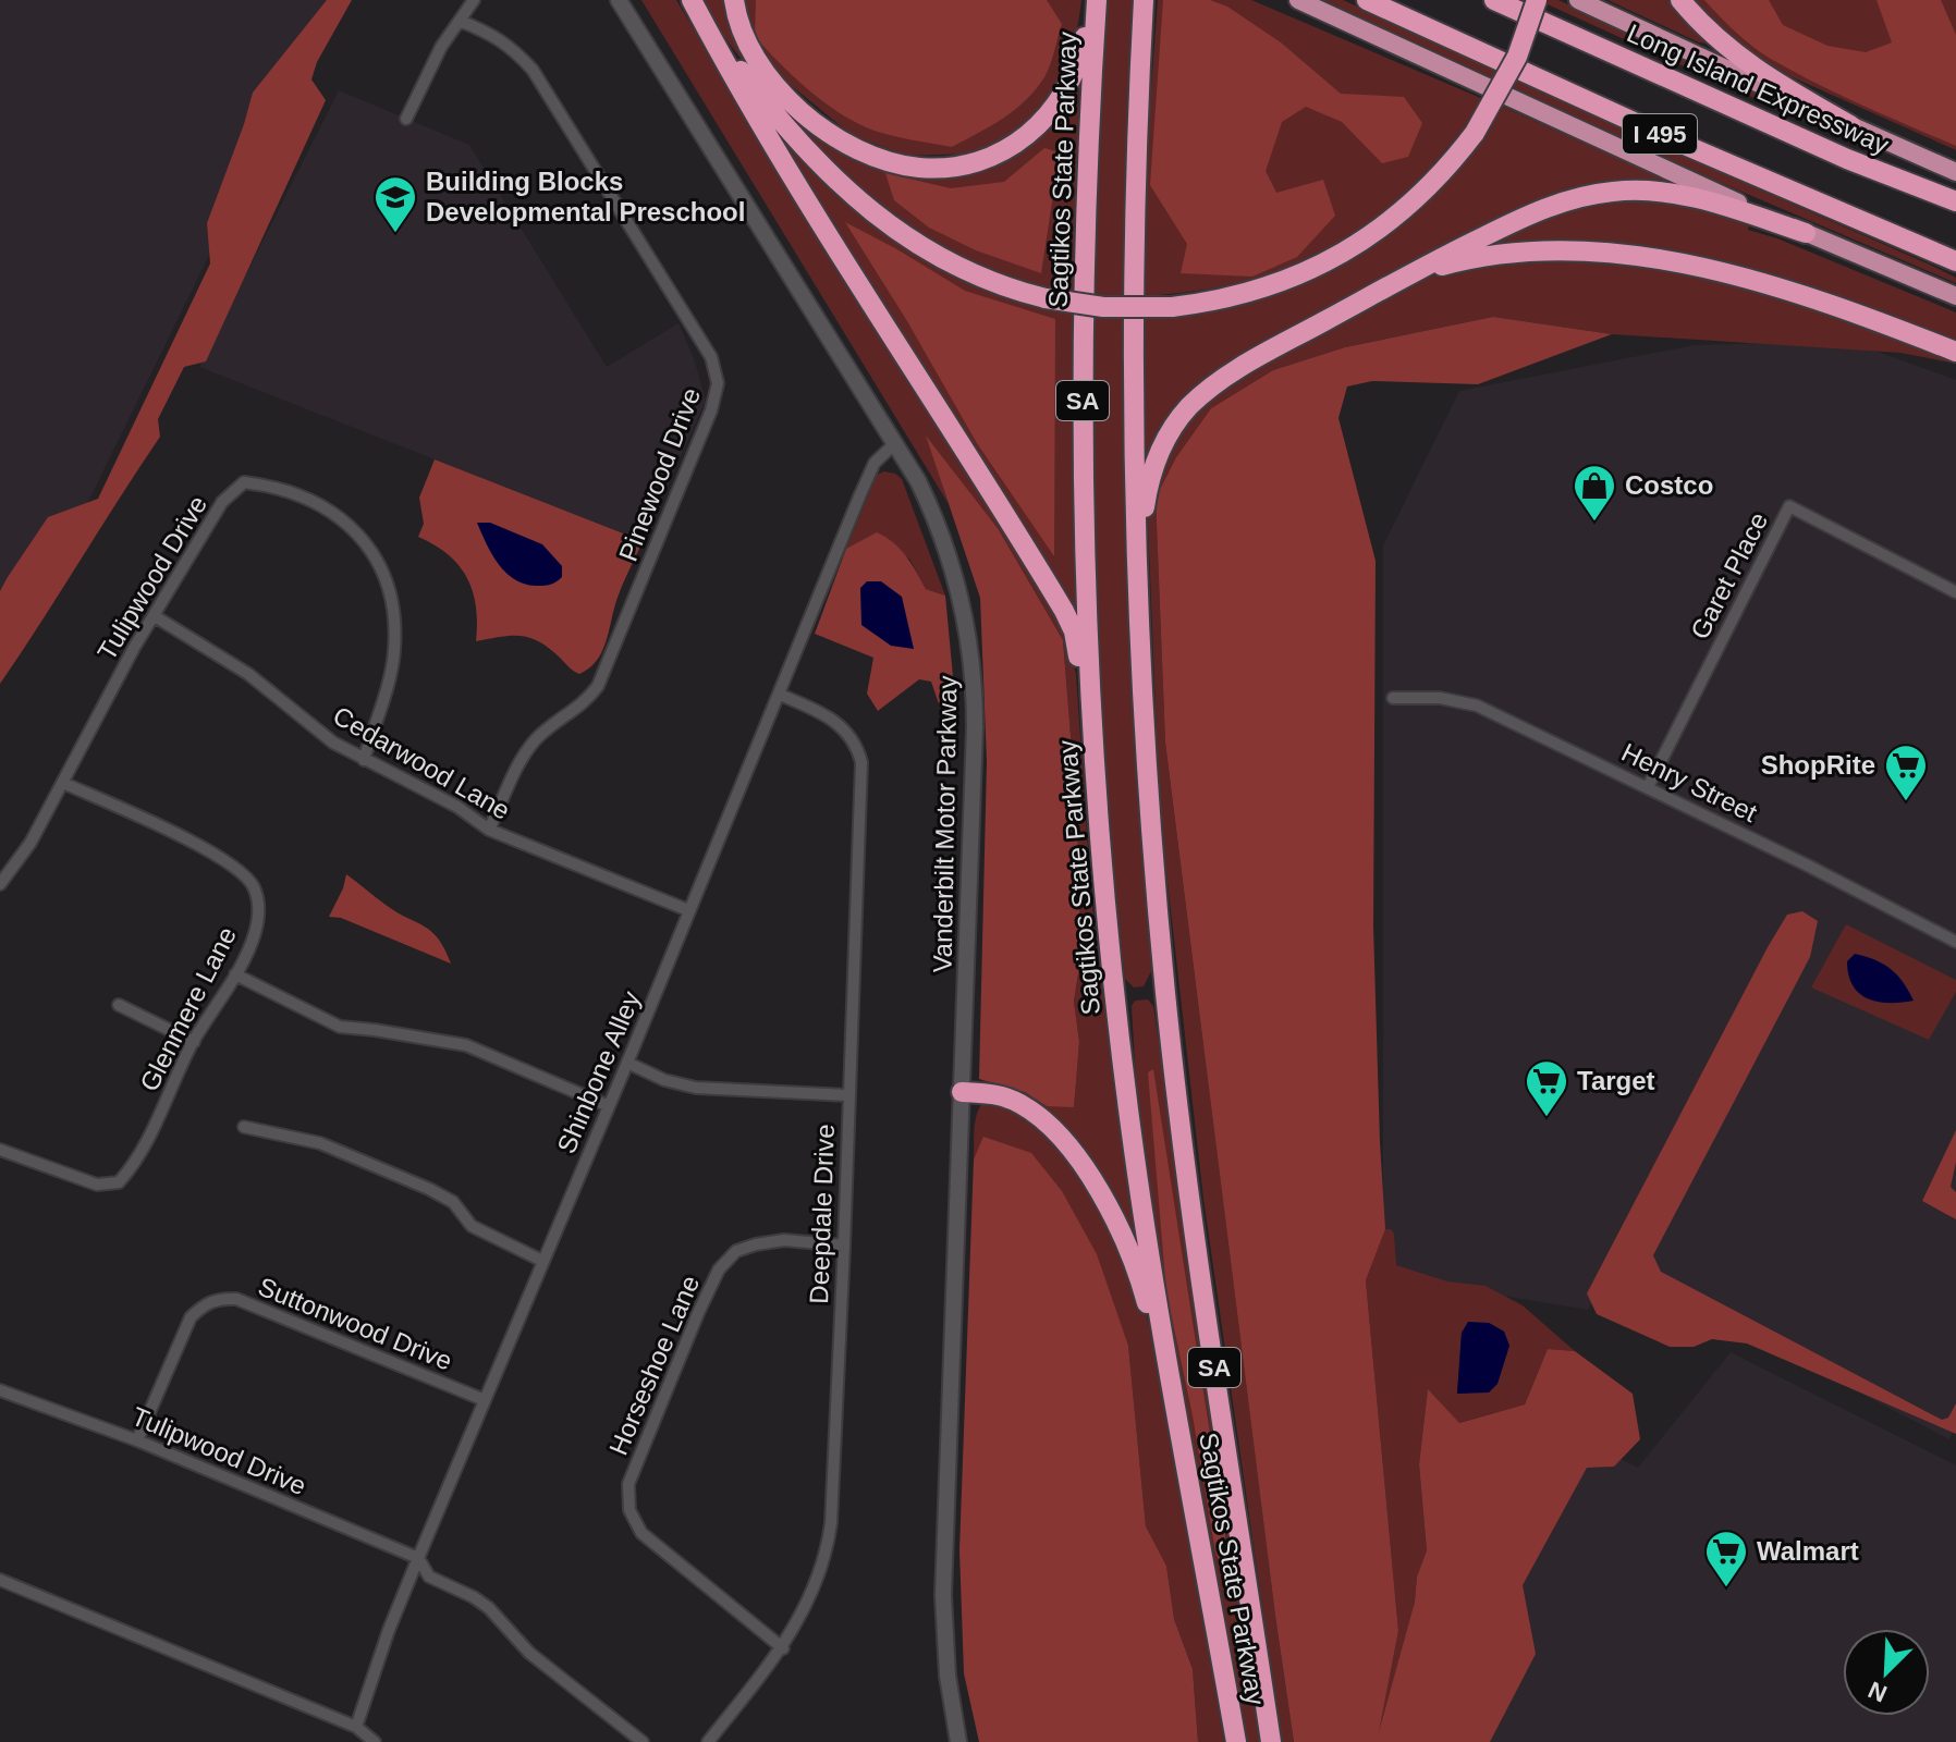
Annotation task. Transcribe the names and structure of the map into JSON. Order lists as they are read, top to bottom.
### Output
{
  "streets": {
    "highway": [
      "Long Island Expressway",
      "I 495",
      "Sagtikos State Parkway",
      "SA"
    ],
    "main road": ["Vanderbilt Motor Parkway"],
    "street": [
      "Pinewood Drive",
      "Garet Place",
      "Tulipwood Drive",
      "Cedarwood Lane",
      "Henry Street",
      "Glenmere Lane",
      "Shinbone Alley",
      "Deepdale Drive",
      "Suttonwood Drive",
      "Horseshoe Lane"
    ]
  },
  "crossings": [
    ["Pinewood Drive", "Cedarwood Lane"],
    ["Garet Place", "Henry Street"],
    ["Tulipwood Drive", "Cedarwood Lane"],
    ["Tulipwood Drive", "Glenmere Lane"],
    ["Tulipwood Drive", "Shinbone Alley"],
    ["Tulipwood Drive", "Suttonwood Drive"],
    ["Cedarwood Lane", "Shinbone Alley"],
    ["Vanderbilt Motor Parkway", "Shinbone Alley"],
    ["Shinbone Alley", "Deepdale Drive"],
    ["Shinbone Alley", "Suttonwood Drive"],
    ["Deepdale Drive", "Horseshoe Lane"]
  ],
  "places": {
    "school or university": ["Building Blocks Developmental Preschool"],
    "shop": ["Costco"],
    "supermarket": ["ShopRite", "Target", "Walmart"]
  },
  "north": "bottom left"
}
